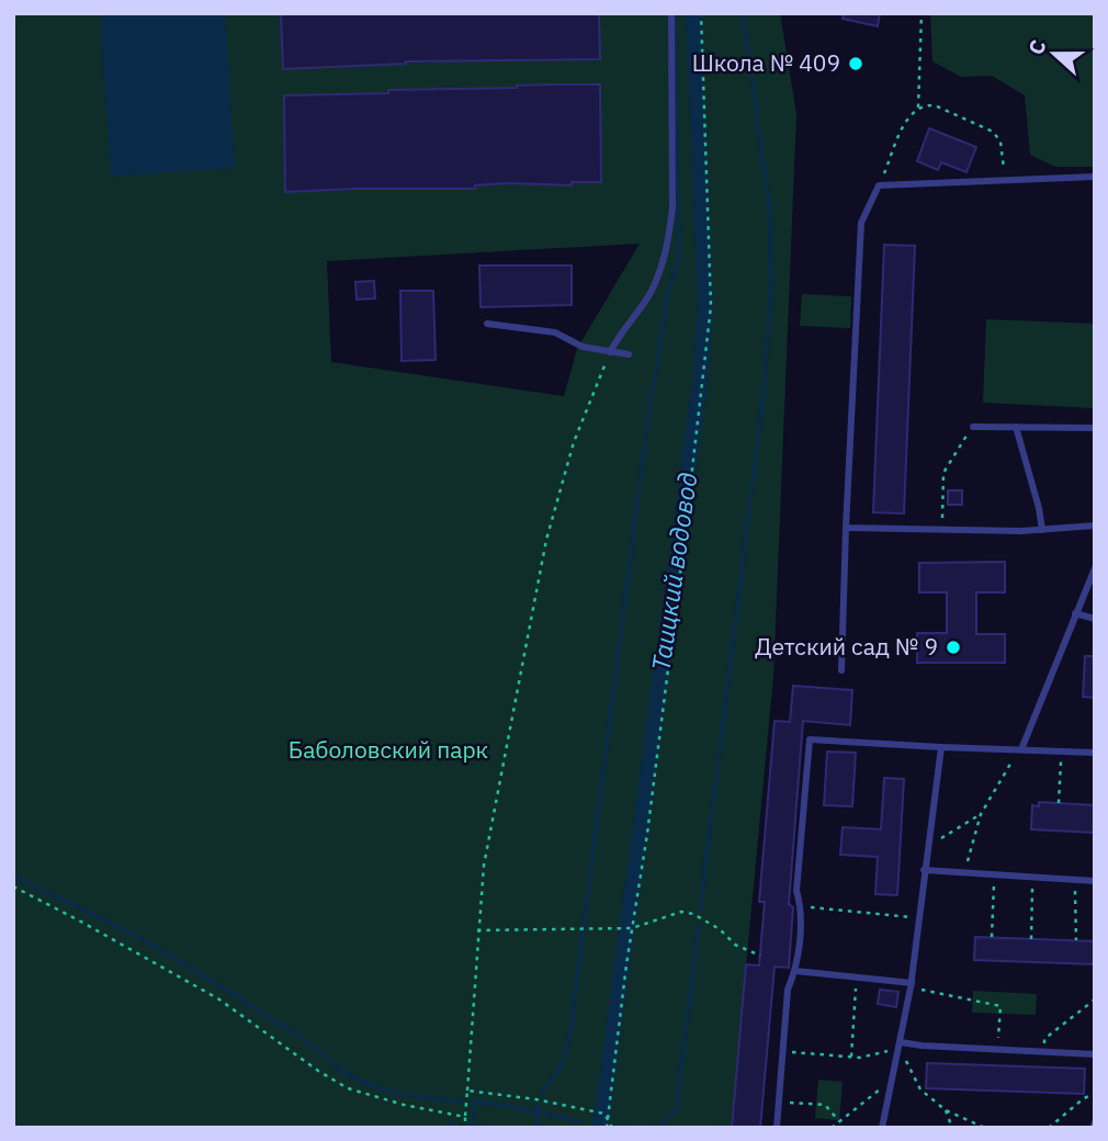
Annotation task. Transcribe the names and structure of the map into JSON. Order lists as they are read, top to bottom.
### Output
{
  "water": ["Таицкий водовод"],
  "parks": ["Баболовский парк"],
  "places": ["Школа № 409", "Детский сад № 9"],
  "north": "left"
}
